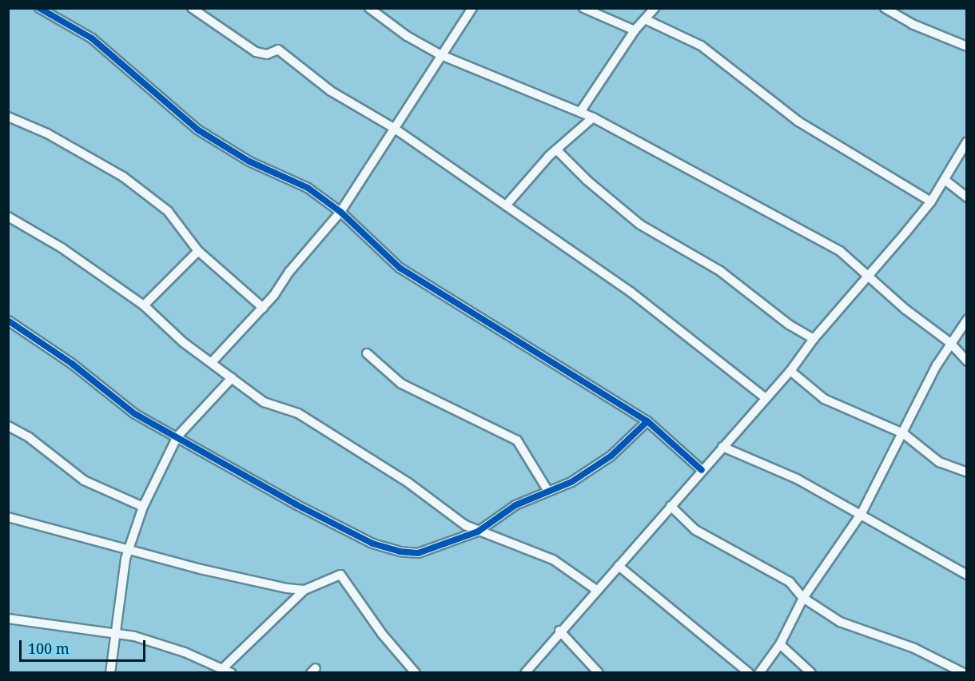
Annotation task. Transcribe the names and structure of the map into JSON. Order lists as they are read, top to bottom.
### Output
{
  "scale_bar": "100 m"
}
